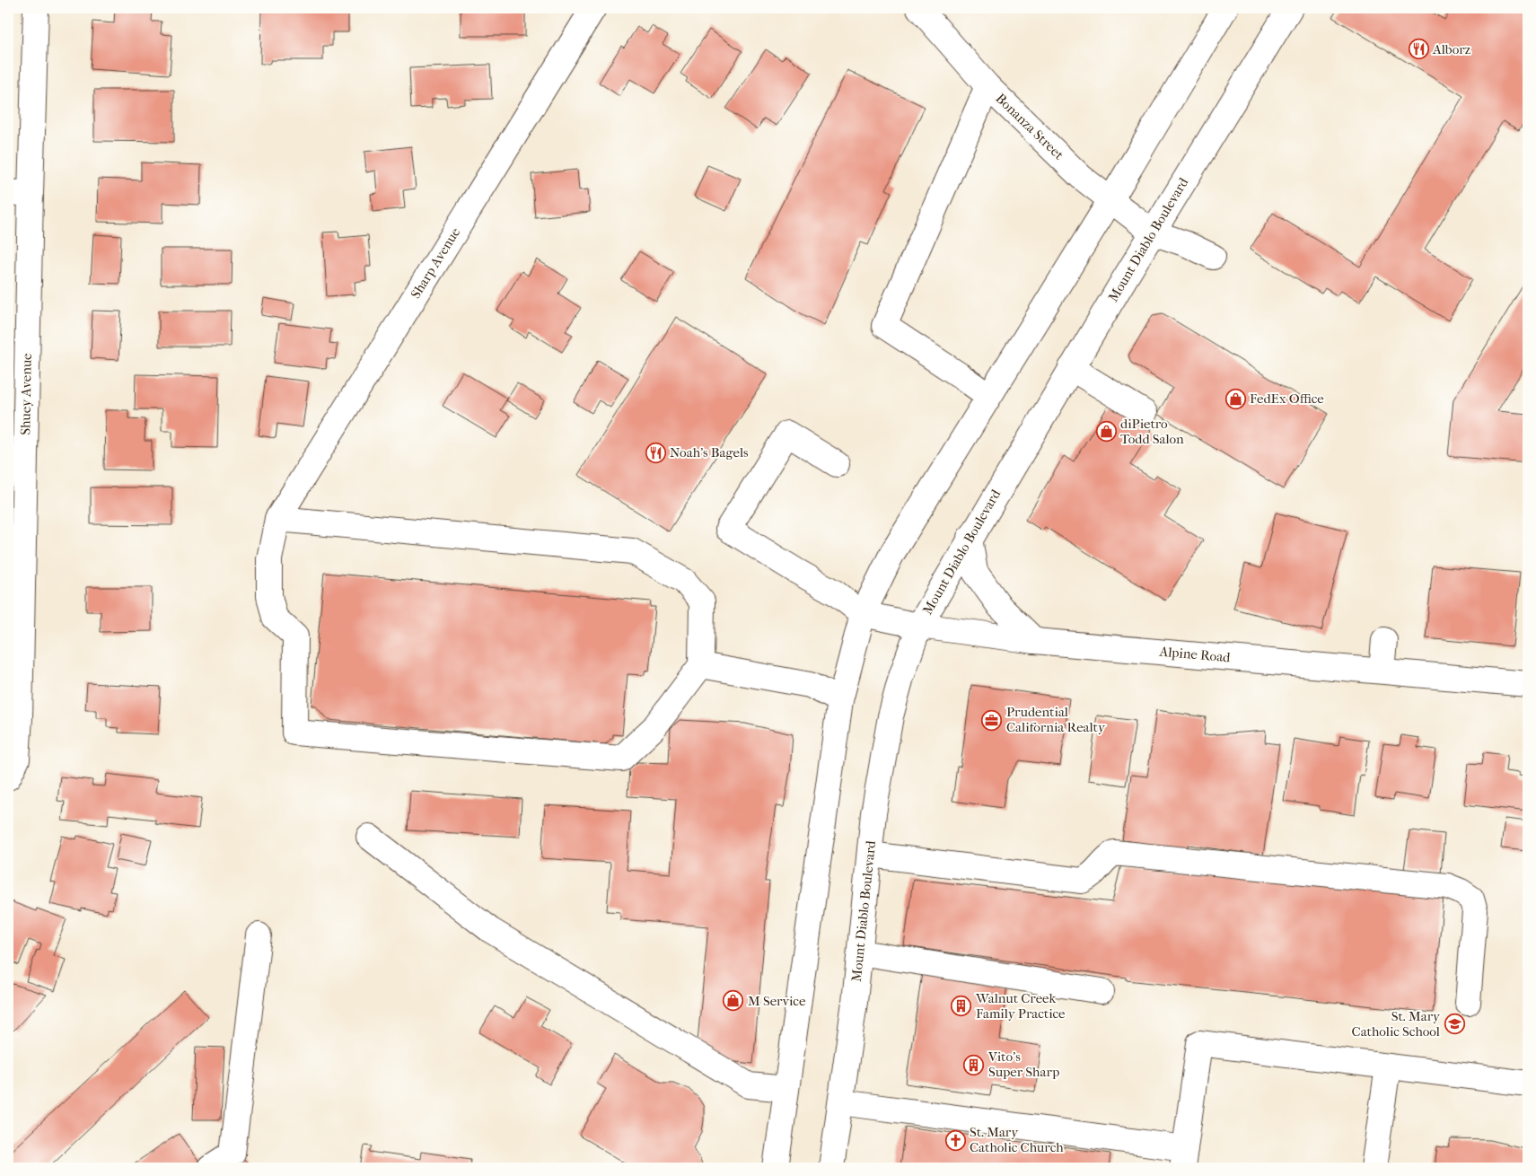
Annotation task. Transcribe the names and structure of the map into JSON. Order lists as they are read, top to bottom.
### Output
{
  "streets": {
    "main road": [
      "Bonanza Street",
      "Mount Diablo Boulevard",
      "Sharp Avenue",
      "Shuey Avenue",
      "Alpine Road"
    ]
  },
  "crossings": [
    ["Bonanza Street", "Mount Diablo Boulevard"],
    ["Mount Diablo Boulevard", "Alpine Road"]
  ],
  "places": {
    "restaurant": ["Alborz", "Noah's Bagels"],
    "shop": ["FedEx Office", "diPietro Todd Salon", "M Service"],
    "office": ["Prudential California Realty"],
    "building": ["Walnut Creek Family Practice", "Vito's Super Sharp"],
    "school or university": ["St. Mary Catholic School"],
    "church": ["St. Mary Catholic Church"]
  }
}
